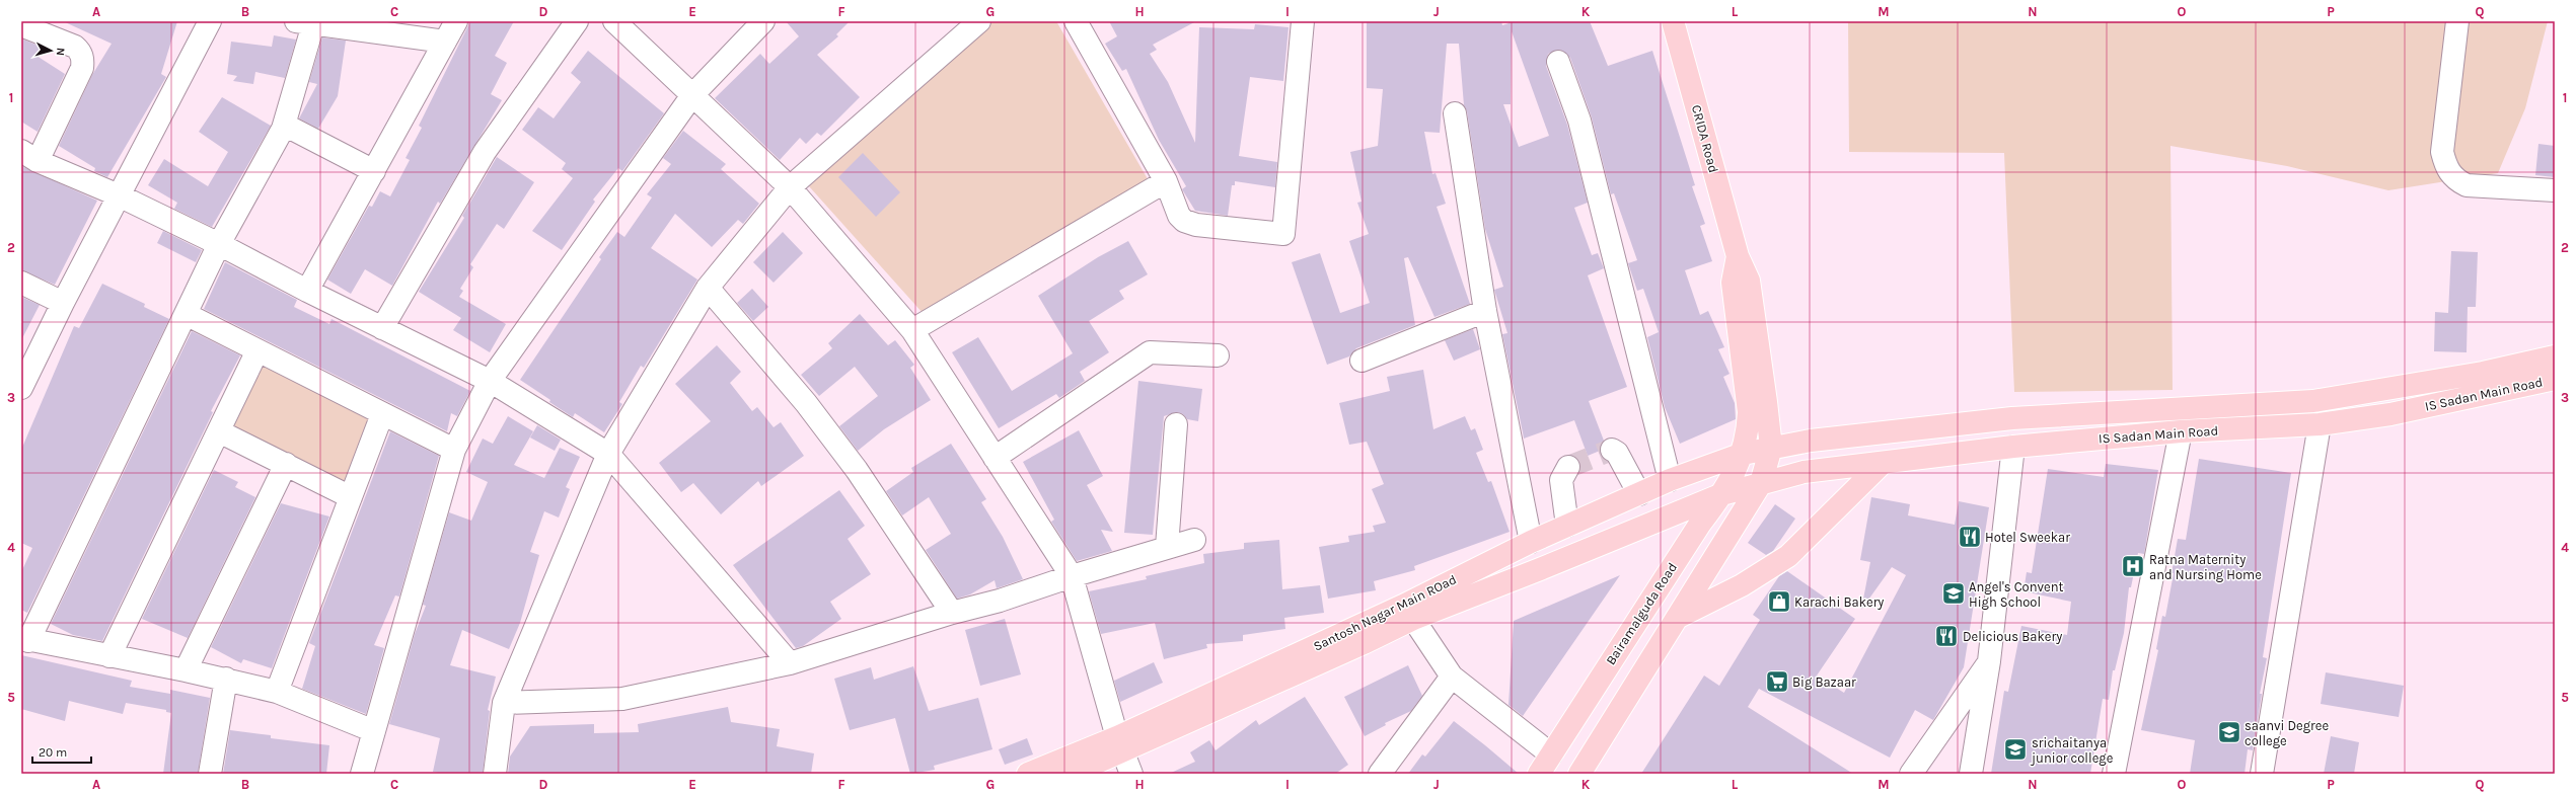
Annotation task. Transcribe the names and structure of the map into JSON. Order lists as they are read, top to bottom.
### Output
{
  "streets": {
    "main road": [
      "CRIDA Road",
      "IS Sadan Main Road",
      "Santosh Nagar Main ROad",
      "Bairamalguda Road"
    ]
  },
  "crossings": [
    ["CRIDA Road", "IS Sadan Main Road"],
    ["CRIDA Road", "Santosh Nagar Main ROad"],
    ["CRIDA Road", "Bairamalguda Road"],
    ["IS Sadan Main Road", "Santosh Nagar Main ROad"],
    ["IS Sadan Main Road", "Bairamalguda Road"],
    ["Santosh Nagar Main ROad", "Bairamalguda Road"]
  ],
  "places": {
    "restaurant": ["Hotel Sweekar", "Delicious Bakery"],
    "hospital": ["Ratna Maternity and Nursing Home"],
    "school or university": ["Angel's Convent High School", "saanvi Degree college", "srichaitanya junior college"],
    "shop": ["Karachi Bakery"],
    "supermarket": ["Big Bazaar"]
  },
  "scale_bar": "20 m",
  "north": "right",
  "grid": {
    "columns": [
      "A",
      "B",
      "C",
      "D",
      "E",
      "F",
      "G",
      "H",
      "I",
      "J",
      "K",
      "L",
      "M",
      "N",
      "O",
      "P",
      "Q"
    ],
    "rows": [
      "1",
      "2",
      "3",
      "4",
      "5"
    ]
  }
}
